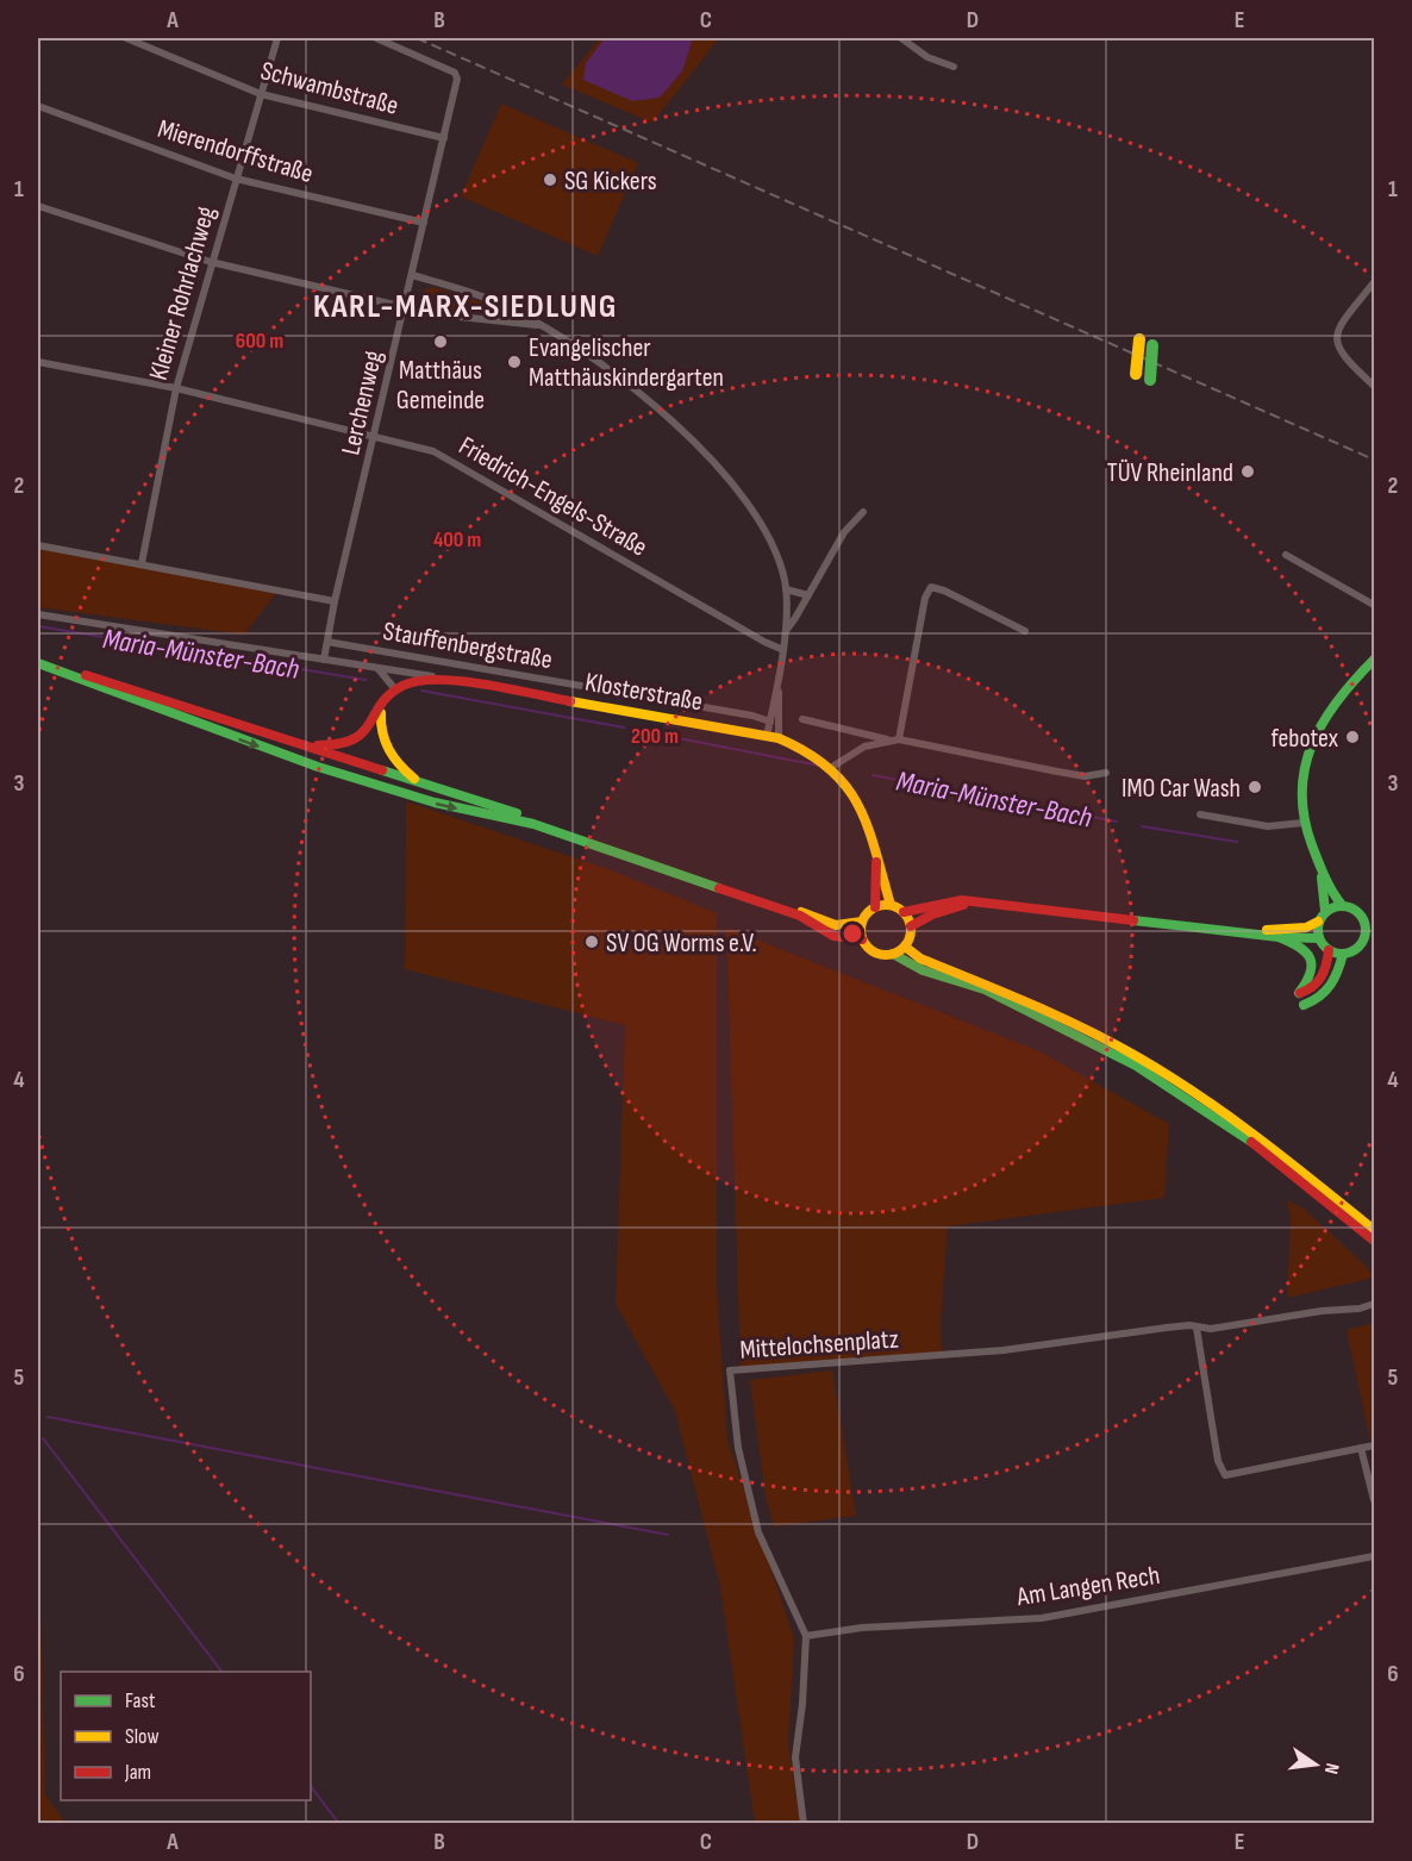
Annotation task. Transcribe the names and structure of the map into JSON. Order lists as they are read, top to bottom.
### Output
{
  "streets": {
    "main road": ["Klosterstraße"],
    "street": [
      "Schwambstraße",
      "Mierendorffstraße",
      "Kleiner Rohrlachweg",
      "Lerchenweg",
      "Friedrich-Engels-Straße",
      "Stauffenbergstraße",
      "Mittelochsenplatz",
      "Am Langen Rech"
    ]
  },
  "crossings": [
    ["Schwambstraße", "Kleiner Rohrlachweg"],
    ["Schwambstraße", "Lerchenweg"],
    ["Mierendorffstraße", "Kleiner Rohrlachweg"],
    ["Mierendorffstraße", "Lerchenweg"],
    ["Kleiner Rohrlachweg", "Friedrich-Engels-Straße"],
    ["Lerchenweg", "Friedrich-Engels-Straße"],
    ["Lerchenweg", "Stauffenbergstraße"],
    ["Lerchenweg", "Klosterstraße"],
    ["Stauffenbergstraße", "Klosterstraße"],
    ["Mittelochsenplatz", "Am Langen Rech"]
  ],
  "districts": ["KARL-MARX-SIEDLUNG"],
  "water": ["Maria-Münster-Bach"],
  "places": [
    "SG Kickers",
    "Matthäus Gemeinde",
    "Evangelischer Matthäuskindergarten",
    "TÜV Rheinland",
    "febotex",
    "IMO Car Wash",
    "SV OG Worms e.V."
  ],
  "legend": ["Fast", "Slow", "Jam"],
  "north": "right",
  "grid": {
    "columns": [
      "A",
      "B",
      "C",
      "D",
      "E"
    ],
    "rows": [
      "1",
      "2",
      "3",
      "4",
      "5",
      "6"
    ]
  },
  "rings": ["600 m", "400 m", "200 m"]
}
